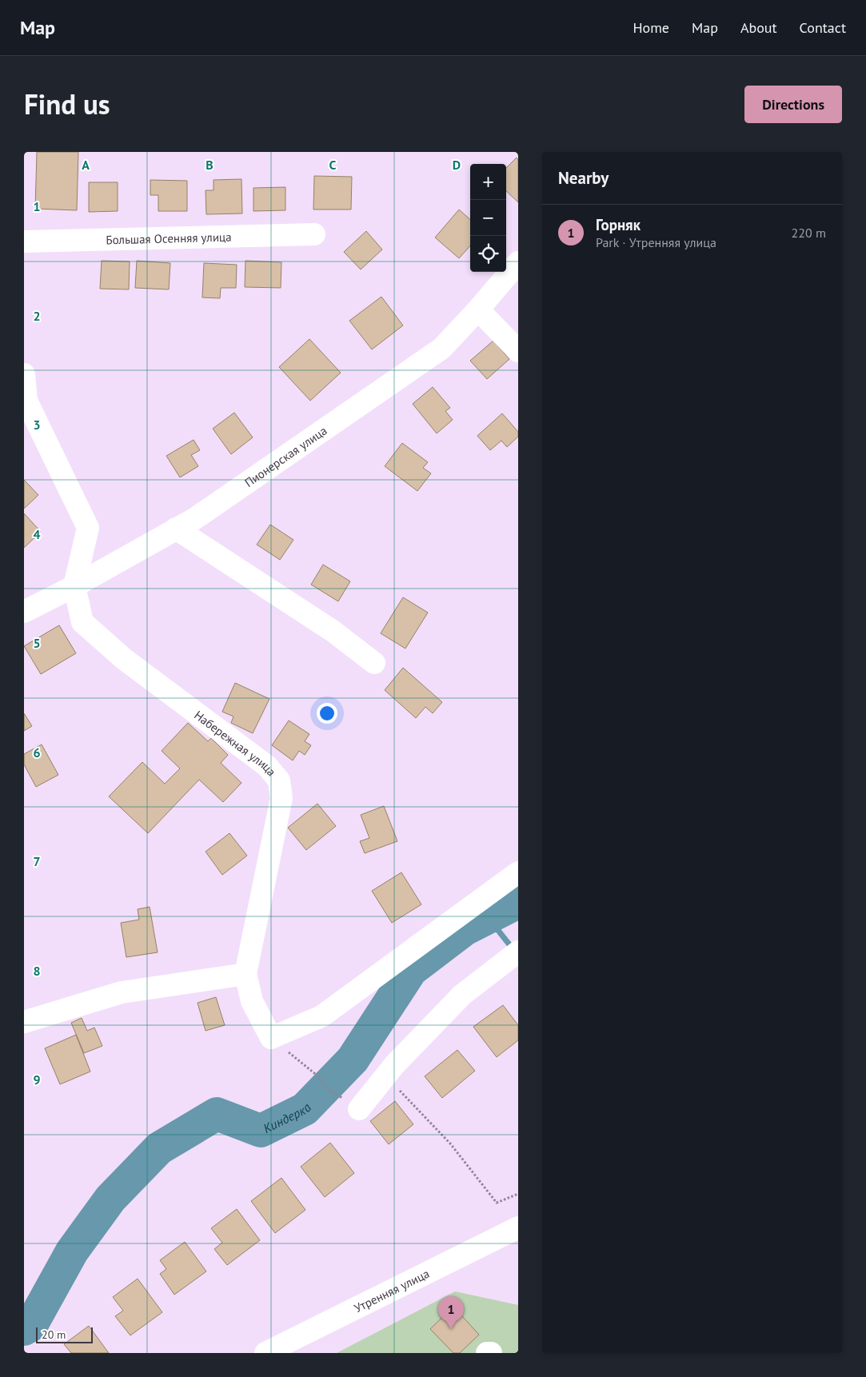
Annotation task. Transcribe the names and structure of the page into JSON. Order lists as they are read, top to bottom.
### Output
{
  "streets": {
    "street": [
      "Большая Осенняя улица",
      "Пионерская улица",
      "Набережная улица",
      "Утренняя улица"
    ]
  },
  "crossings": [
    ["Пионерская улица", "Набережная улица"]
  ],
  "water": ["Киндерка"],
  "scale_bar": "20 m",
  "page": {
    "header": "Map",
    "nav": [
      "Home",
      "Map",
      "About",
      "Contact"
    ],
    "title": "Find us",
    "buttons": "Directions",
    "heading": "Nearby",
    "map_buttons": ["+", "−"],
    "list": [
      {
        "mark": "1",
        "name": "Горняк",
        "note": "Park · Утренняя улица",
        "value": "220 m"
      }
    ],
    "pins": "1",
    "scale": "20 m"
  },
  "grid": {
    "columns": [
      "A",
      "B",
      "C",
      "D"
    ],
    "rows": [
      "1",
      "2",
      "3",
      "4",
      "5",
      "6",
      "7",
      "8",
      "9"
    ]
  }
}
